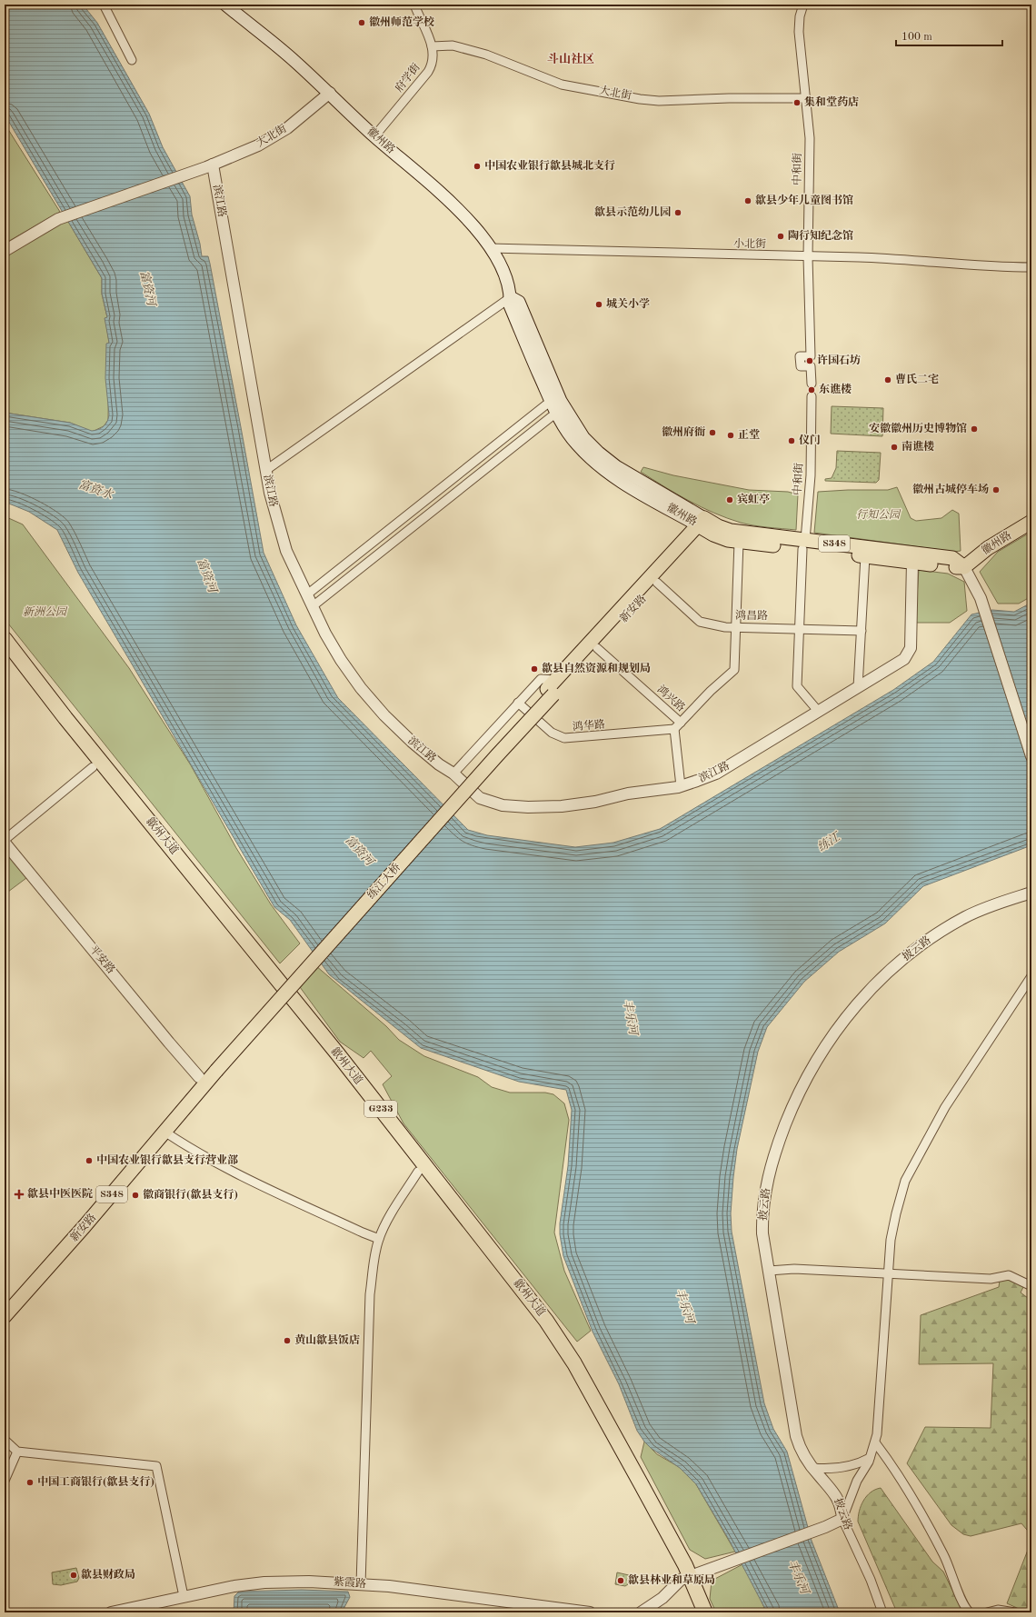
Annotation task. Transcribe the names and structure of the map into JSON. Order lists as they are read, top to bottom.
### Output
{
  "streets": {
    "highway": ["歙州大道", "G233"],
    "main road": [
      "徽州路",
      "S348",
      "新安路",
      "练江大桥"
    ],
    "street": [
      "府学街",
      "大北街",
      "中和街",
      "滨江路",
      "小北街",
      "鸿昌路",
      "鸿兴路",
      "鸿华路",
      "披云路",
      "平安路",
      "紫霞路"
    ]
  },
  "crossings": [
    ["府学街", "大北街"],
    ["府学街", "徽州路"],
    ["大北街", "徽州路"],
    ["大北街", "中和街"],
    ["大北街", "滨江路"],
    ["徽州路", "中和街"],
    ["徽州路", "滨江路"],
    ["徽州路", "小北街"],
    ["徽州路", "新安路"],
    ["中和街", "滨江路"],
    ["中和街", "小北街"],
    ["中和街", "鸿昌路"],
    ["滨江路", "鸿兴路"],
    ["新安路", "鸿昌路"],
    ["新安路", "鸿兴路"],
    ["新安路", "练江大桥"],
    ["新安路", "平安路"],
    ["鸿兴路", "鸿华路"]
  ],
  "districts": ["斗山社区"],
  "water": [
    "富资河",
    "富资水",
    "练江",
    "丰乐河"
  ],
  "parks": ["行知公园", "新洲公园"],
  "places": {
    "other": [
      "徽州师范学校",
      "集和堂药店",
      "中国农业银行歙县城北支行",
      "歙县少年儿童图书馆",
      "歙县示范幼儿园",
      "陶行知纪念馆",
      "城关小学",
      "许国石坊",
      "曹氏二宅",
      "东谯楼",
      "安徽徽州历史博物馆",
      "徽州府衙",
      "正堂",
      "仪门",
      "南谯楼",
      "徽州古城停车场",
      "宾虹亭",
      "歙县自然资源和规划局",
      "中国农业银行歙县支行营业部",
      "徽商银行(歙县支行)",
      "黄山歙县饭店",
      "中国工商银行(歙县支行)",
      "歙县财政局",
      "歙县林业和草原局"
    ],
    "health": ["歙县中医医院"]
  },
  "scale_bar": "100 m"
}
